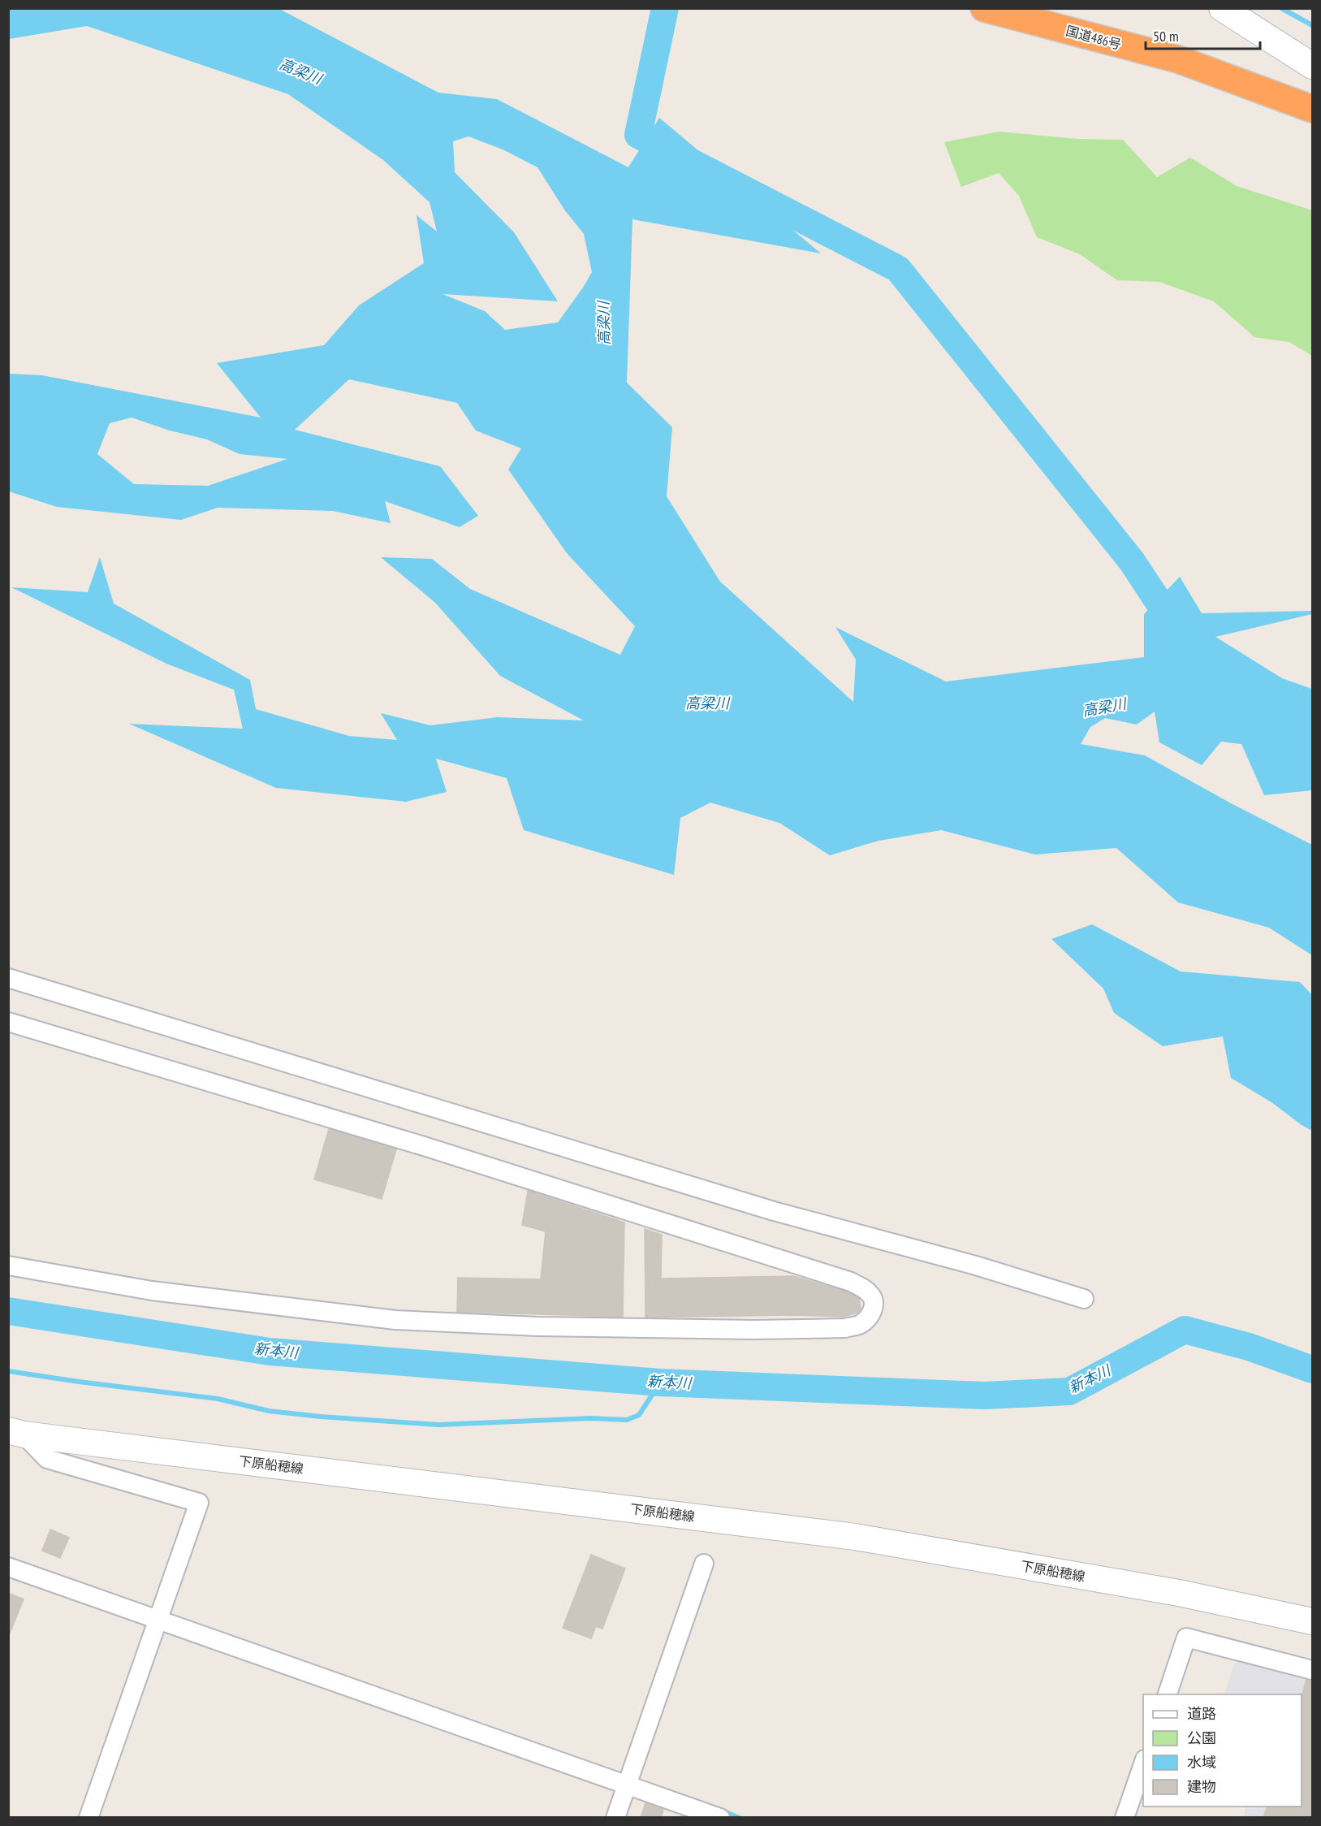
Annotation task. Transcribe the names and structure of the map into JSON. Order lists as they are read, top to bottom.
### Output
{
  "streets": {
    "highway": ["国道486号"],
    "main road": ["下原船穂線"]
  },
  "water": ["高梁川", "新本川"],
  "legend": [
    "道路",
    "公園",
    "水域",
    "建物"
  ],
  "scale_bar": "50 m"
}
